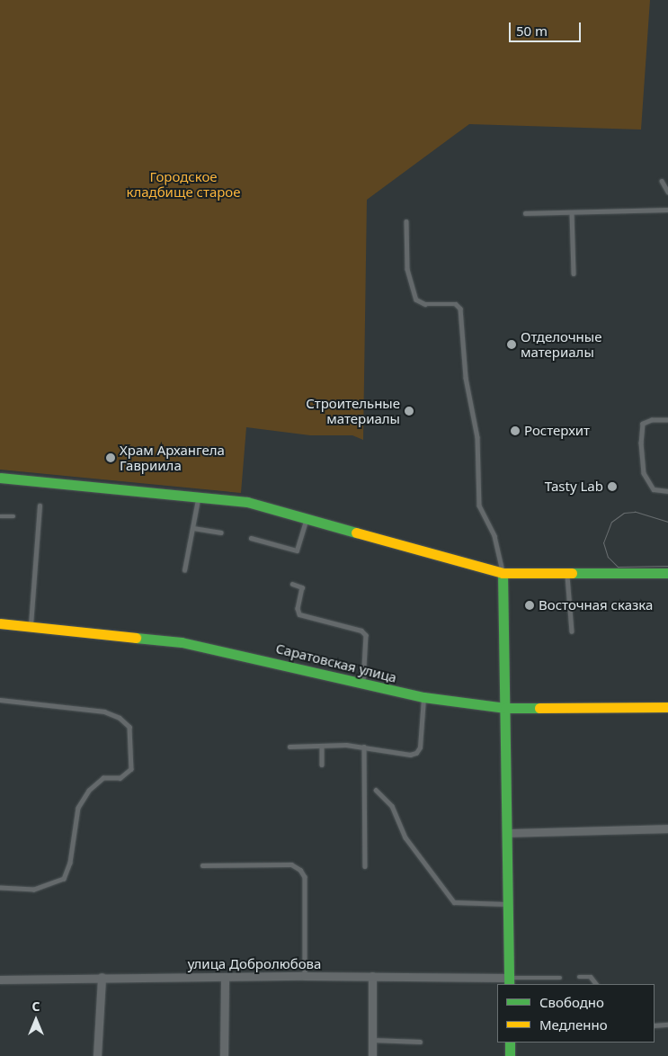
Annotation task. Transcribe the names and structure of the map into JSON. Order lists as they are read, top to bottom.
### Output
{
  "streets": {
    "street": ["Саратовская улица", "улица Добролюбова"]
  },
  "parks": ["Городское кладбище старое"],
  "places": [
    "Отделочные материалы",
    "Строительные материалы",
    "Ростерхит",
    "Храм Архангела Гавриила",
    "Tasty Lab",
    "Восточная сказка"
  ],
  "legend": ["Свободно", "Медленно"],
  "scale_bar": "50 m",
  "north": "top"
}
